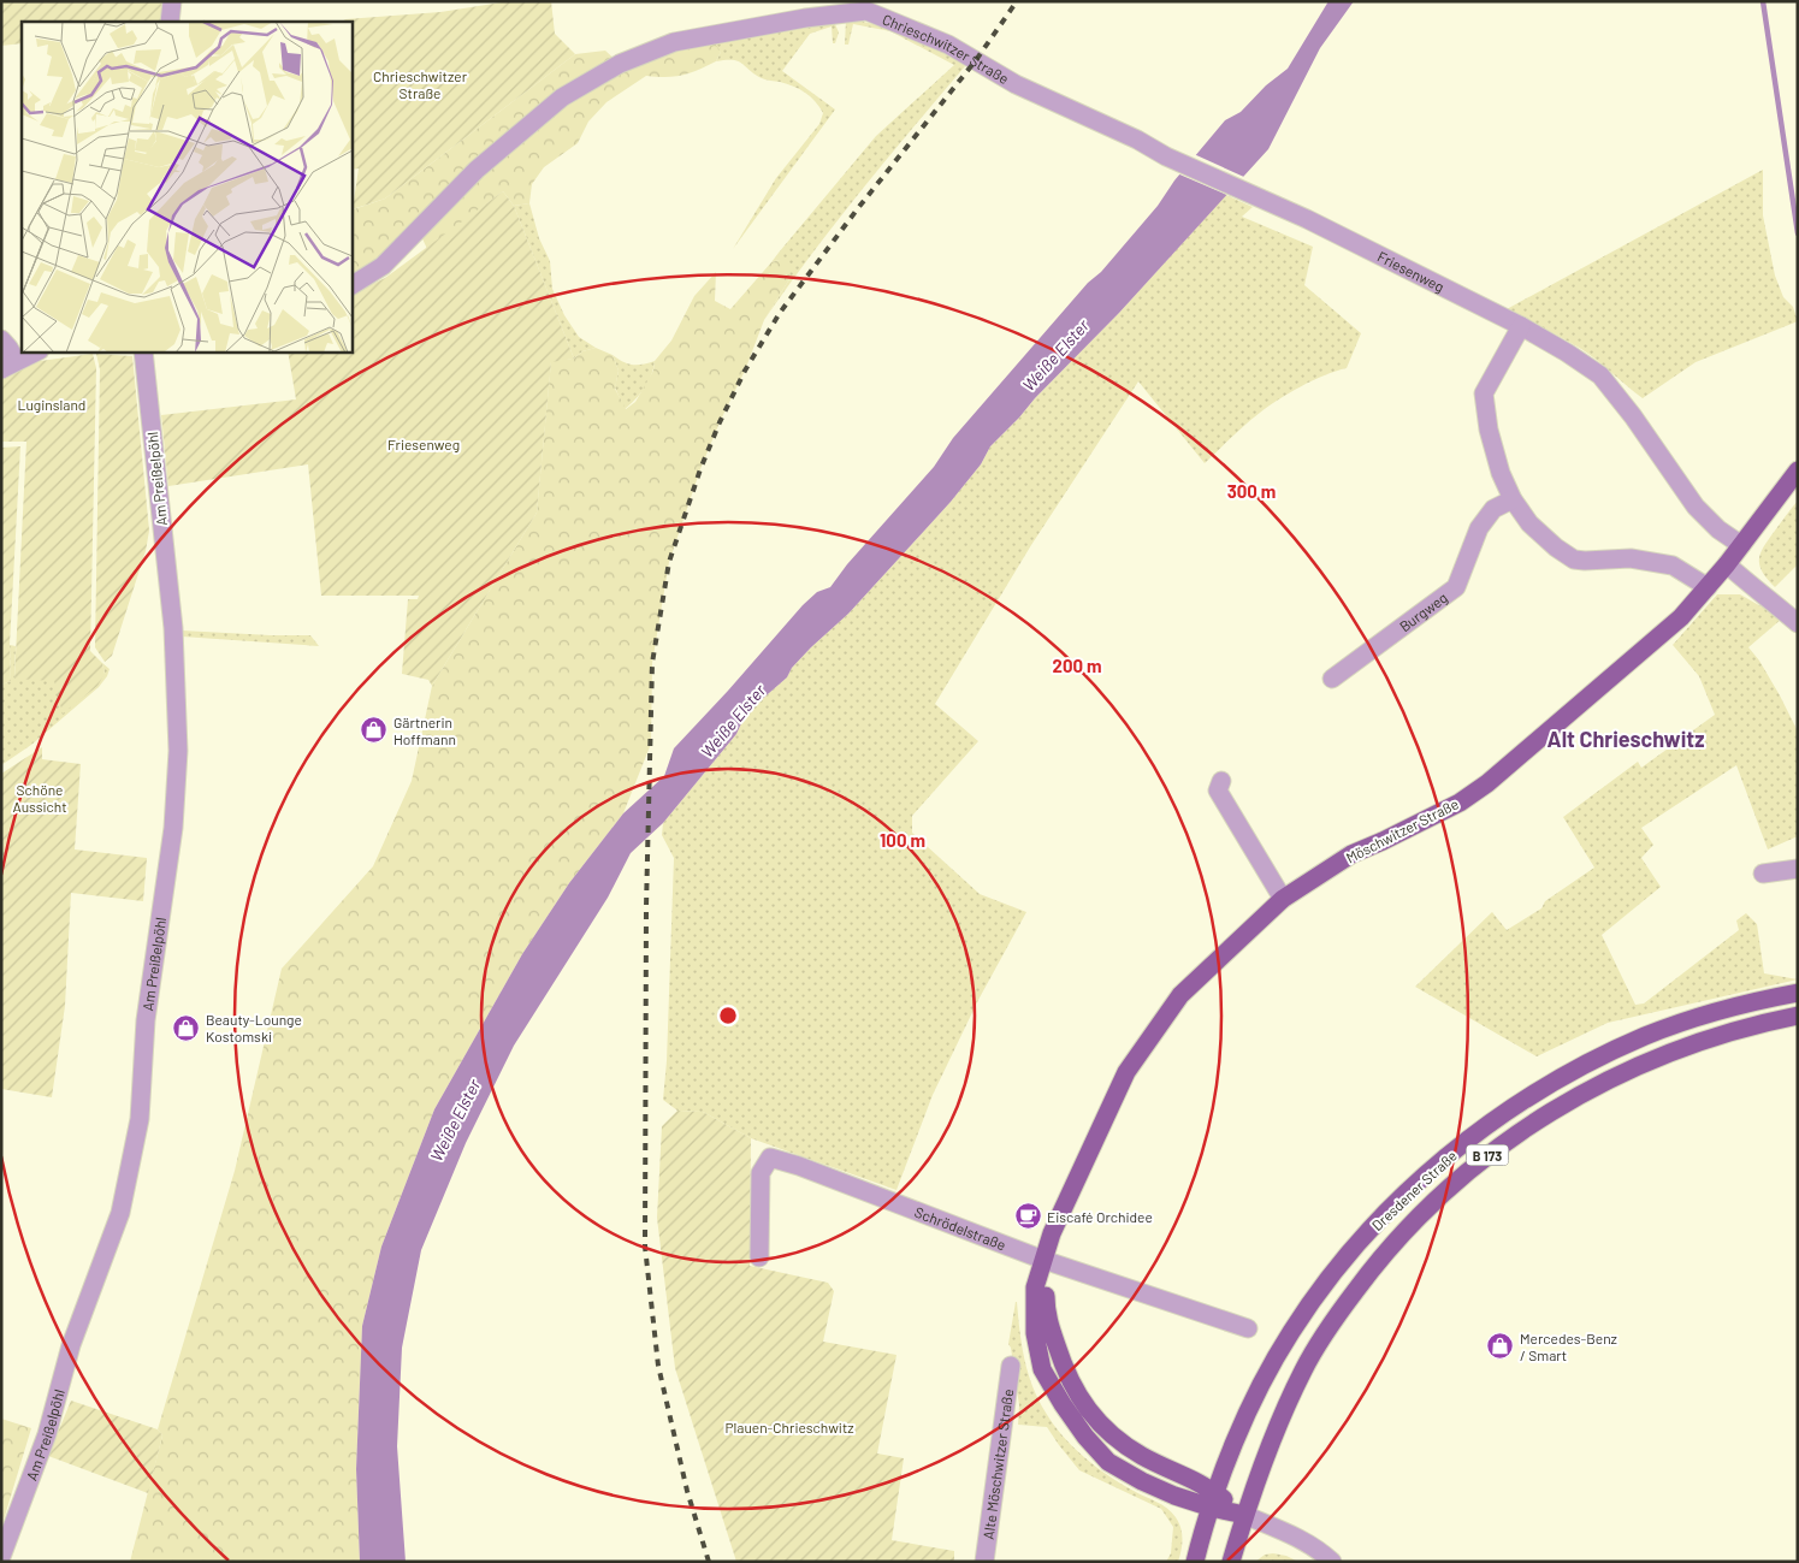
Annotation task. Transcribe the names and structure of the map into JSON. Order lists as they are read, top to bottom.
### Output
{
  "streets": {
    "main road": ["Möschwitzer Straße", "B 173", "Dresdener Straße"],
    "street": [
      "Chrieschwitzer Straße",
      "Friesenweg",
      "Am Preißelpöhl",
      "Burgweg",
      "Schrödelstraße",
      "Alte Möschwitzer Straße"
    ]
  },
  "crossings": [
    ["Chrieschwitzer Straße", "Friesenweg"],
    ["Friesenweg", "Möschwitzer Straße"],
    ["Möschwitzer Straße", "B 173"],
    ["Möschwitzer Straße", "Dresdener Straße"],
    ["Möschwitzer Straße", "Schrödelstraße"]
  ],
  "districts": ["Alt Chrieschwitz"],
  "water": ["Weiße Elster"],
  "parks": [
    "Chrieschwitzer Straße",
    "Luginsland",
    "Friesenweg",
    "Schöne Aussicht",
    "Plauen-Chrieschwitz"
  ],
  "places": {
    "shop": ["Gärtnerin Hoffmann", "Beauty-Lounge Kostomski", "Mercedes-Benz / Smart"],
    "cafe": ["Eiscafé Orchidee"]
  },
  "rings": ["300 m", "200 m", "100 m"]
}
